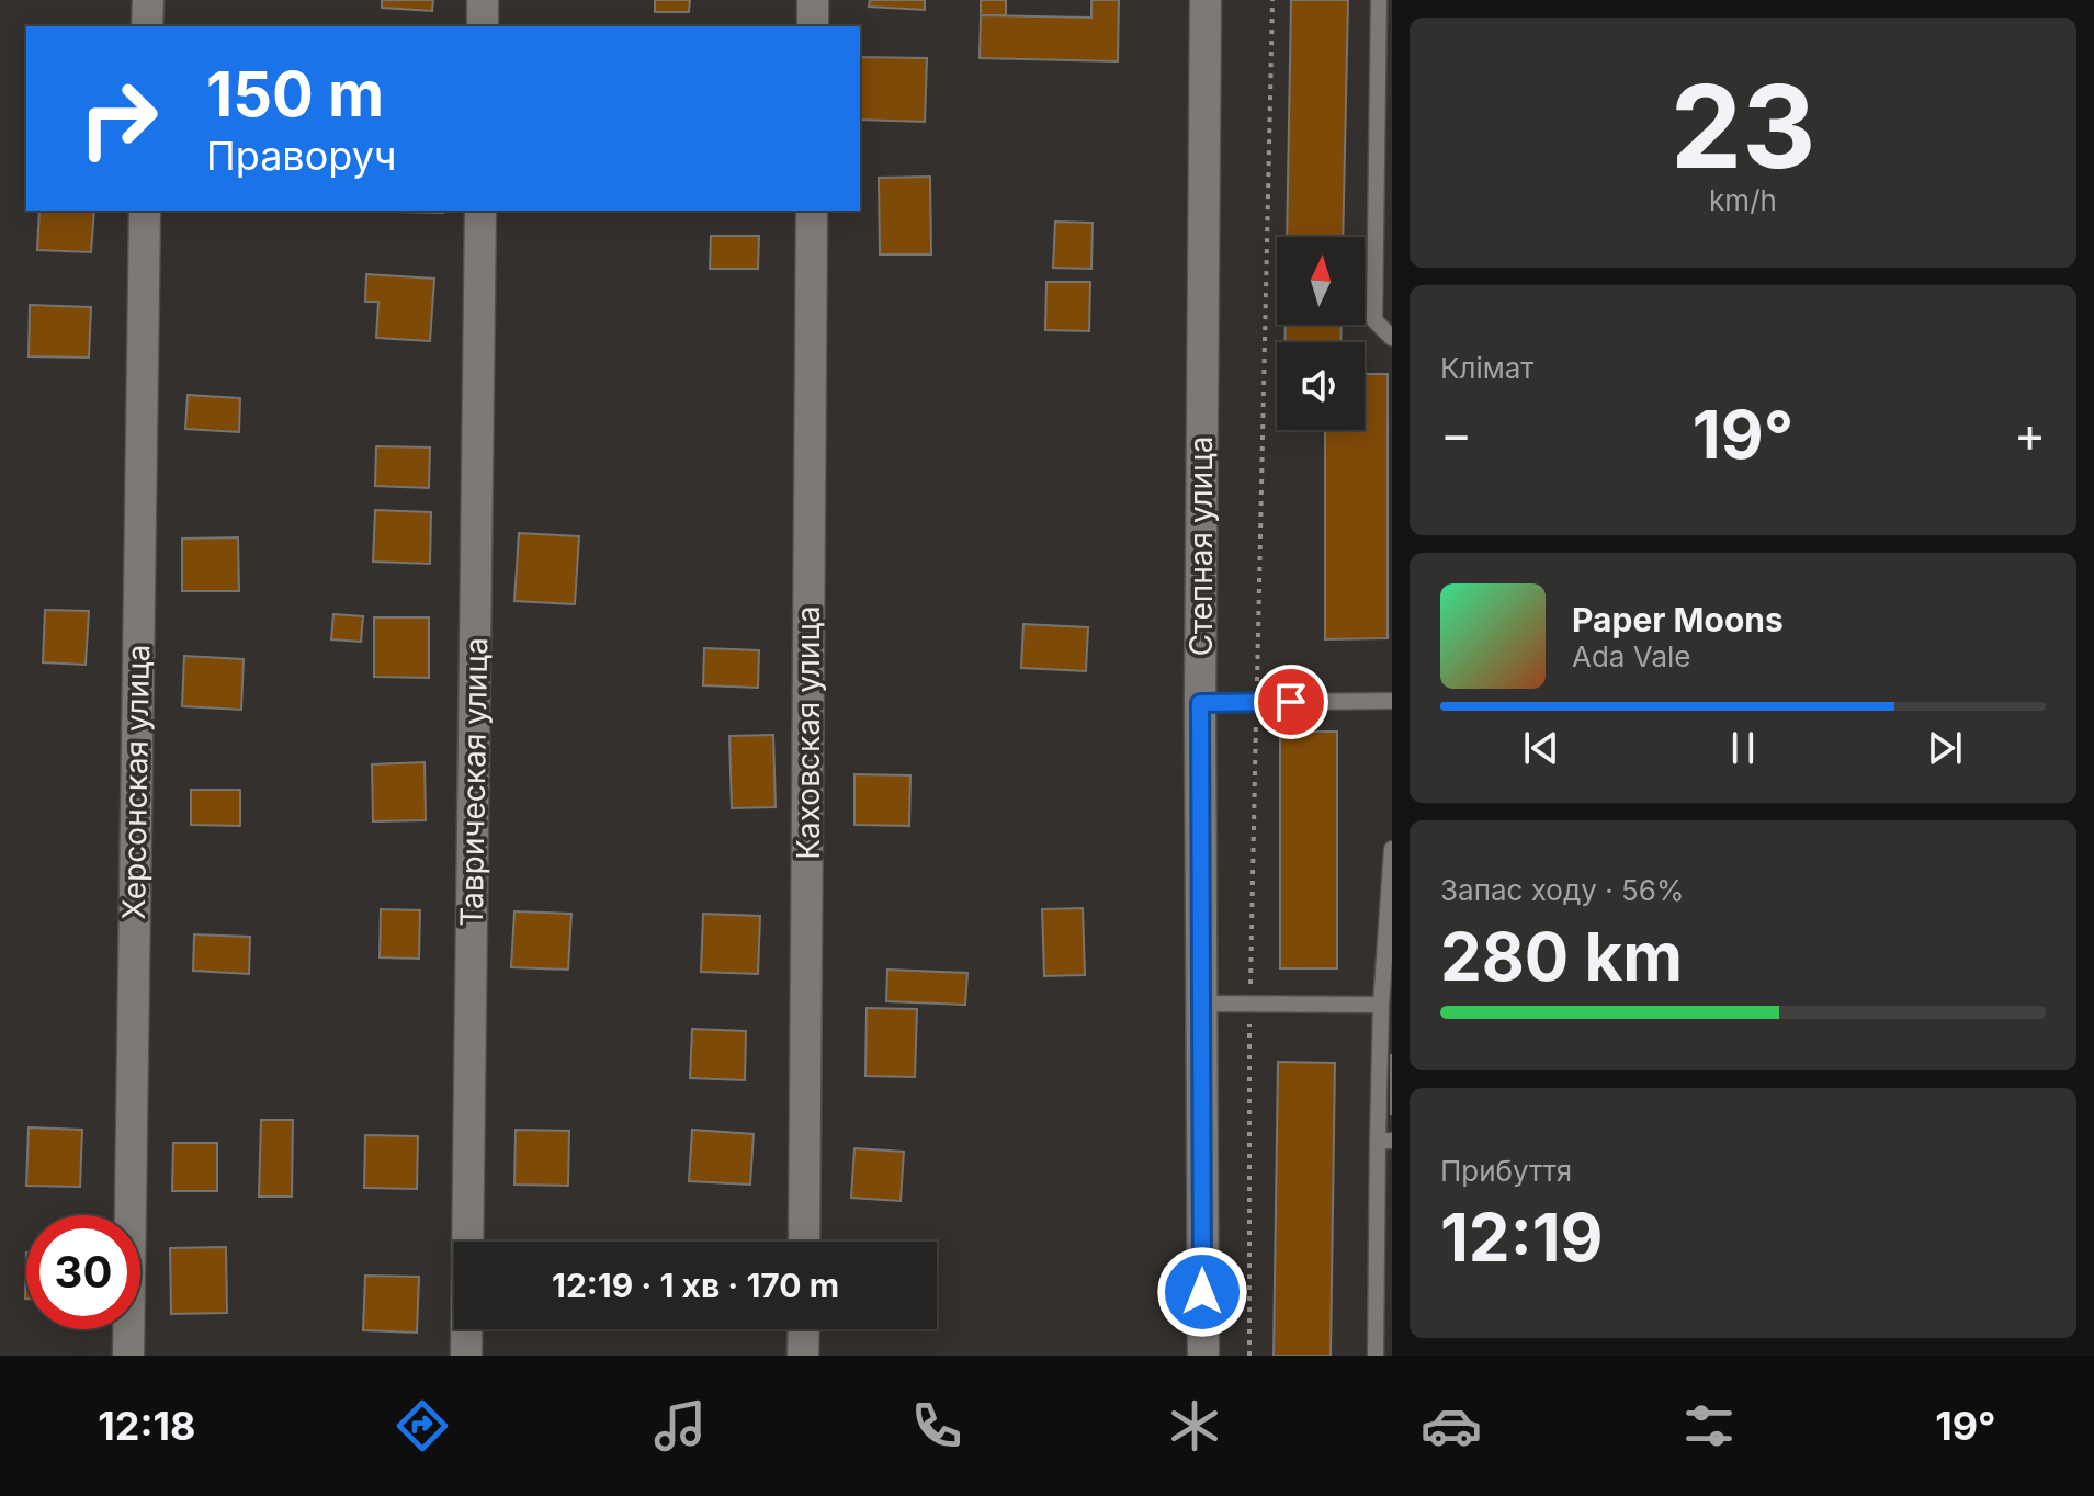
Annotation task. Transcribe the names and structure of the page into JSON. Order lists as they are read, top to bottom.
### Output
{
  "streets": {
    "street": [
      "Степная улица",
      "Каховская улица",
      "Херсонская улица",
      "Таврическая улица"
    ]
  },
  "north": "top",
  "page": {
    "tile": [
      ["23", "km/h"],
      "Клімат",
      ["Запас ходу · 56%", "280 km"],
      ["Прибуття", "12:19"]
    ],
    "turn": ["150 m", "Праворуч"],
    "heat": ["−", "19°", "+"],
    "song": ["Paper Moons", "Ada Vale"],
    "limit": "30",
    "trip": "12:19 · 1 хв · 170 m",
    "tabs": ["12:18", "19°"]
  }
}
